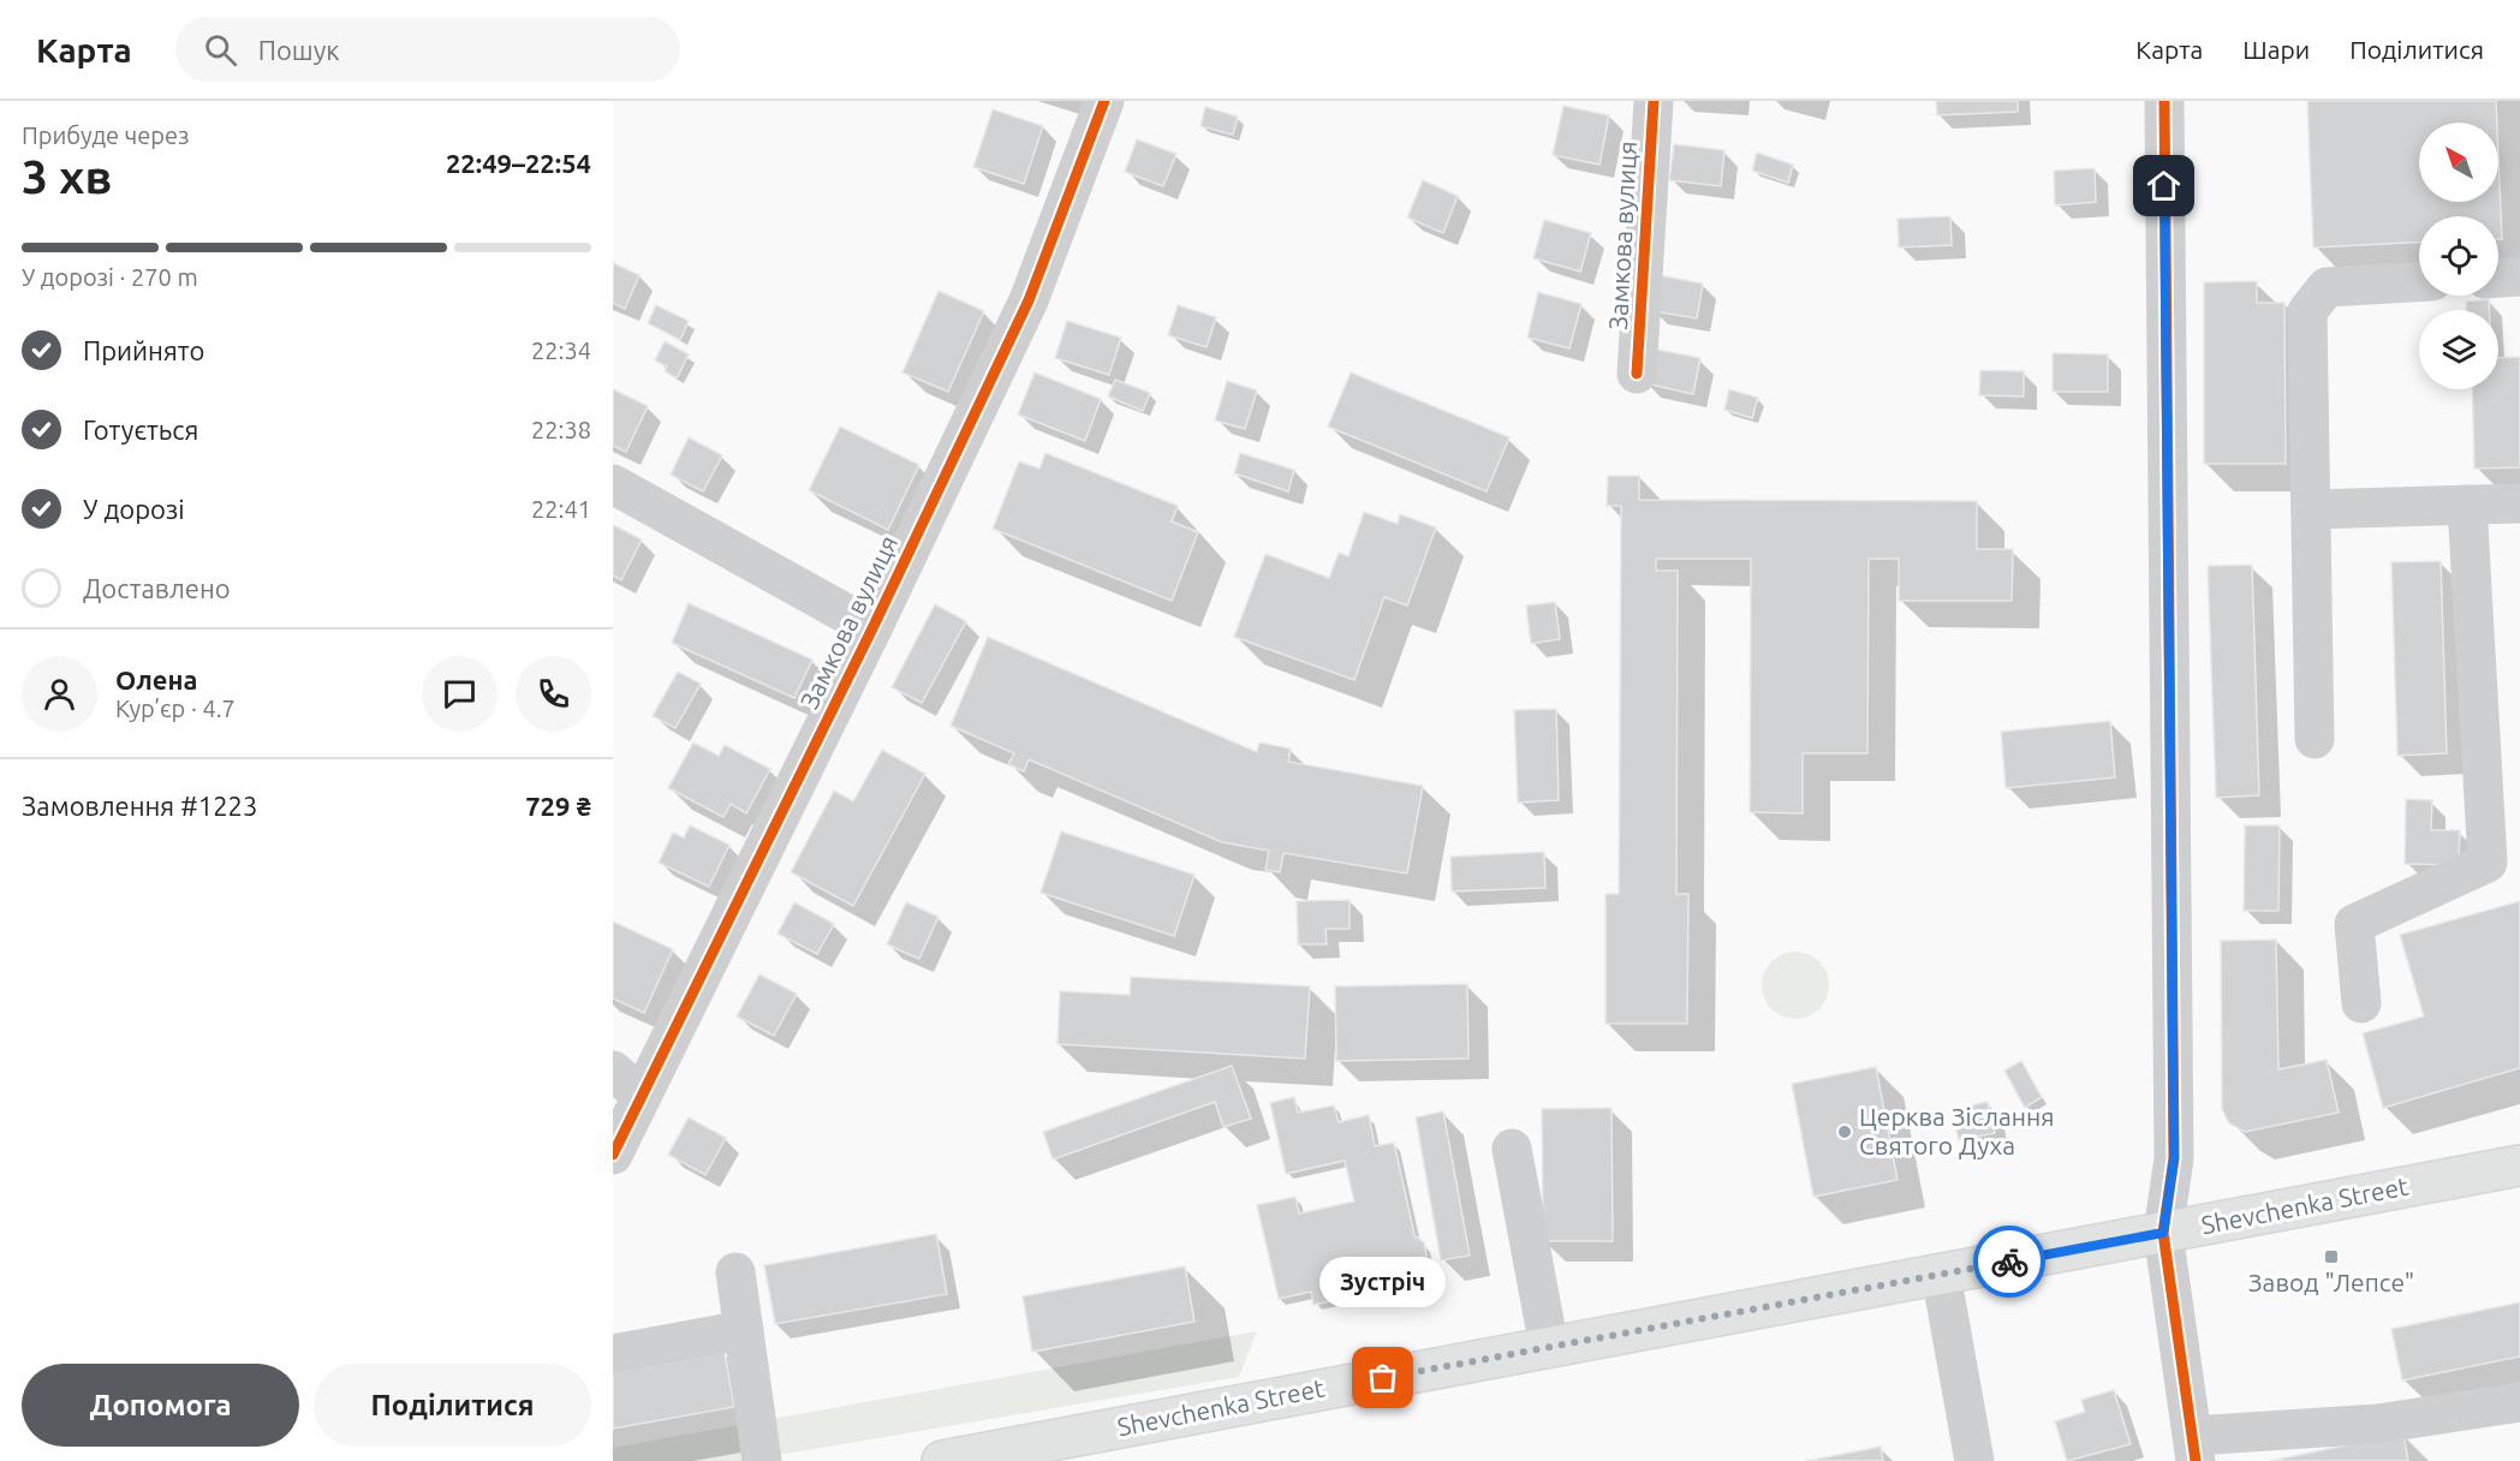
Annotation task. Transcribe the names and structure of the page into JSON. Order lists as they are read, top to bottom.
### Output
{
  "streets": {
    "main road": ["Shevchenka Street"],
    "street": ["Замкова вулиця"]
  },
  "places": {
    "other": ["Церква Зіслання Святого Духа", "Зустріч"],
    "transit": ["Завод \"Лепсе\""]
  },
  "north": "top left",
  "page": {
    "header": "Карта",
    "search": "Пошук",
    "nav": ["Карта", "Шари", "Поділитися"],
    "heading": ["3 хв", "Прибуде через", "22:49–22:54"],
    "panel": [
      "Олена",
      "Кур’єр · 4.7",
      "Замовлення #1223",
      "729 ₴"
    ],
    "bar": "У дорозі · 270 m",
    "list": [
      ["Прийнято", "22:34"],
      ["Готується", "22:38"],
      ["У дорозі", "22:41"],
      "Доставлено"
    ],
    "bubble": "Зустріч",
    "buttons": ["Допомога", "Поділитися"]
  }
}
